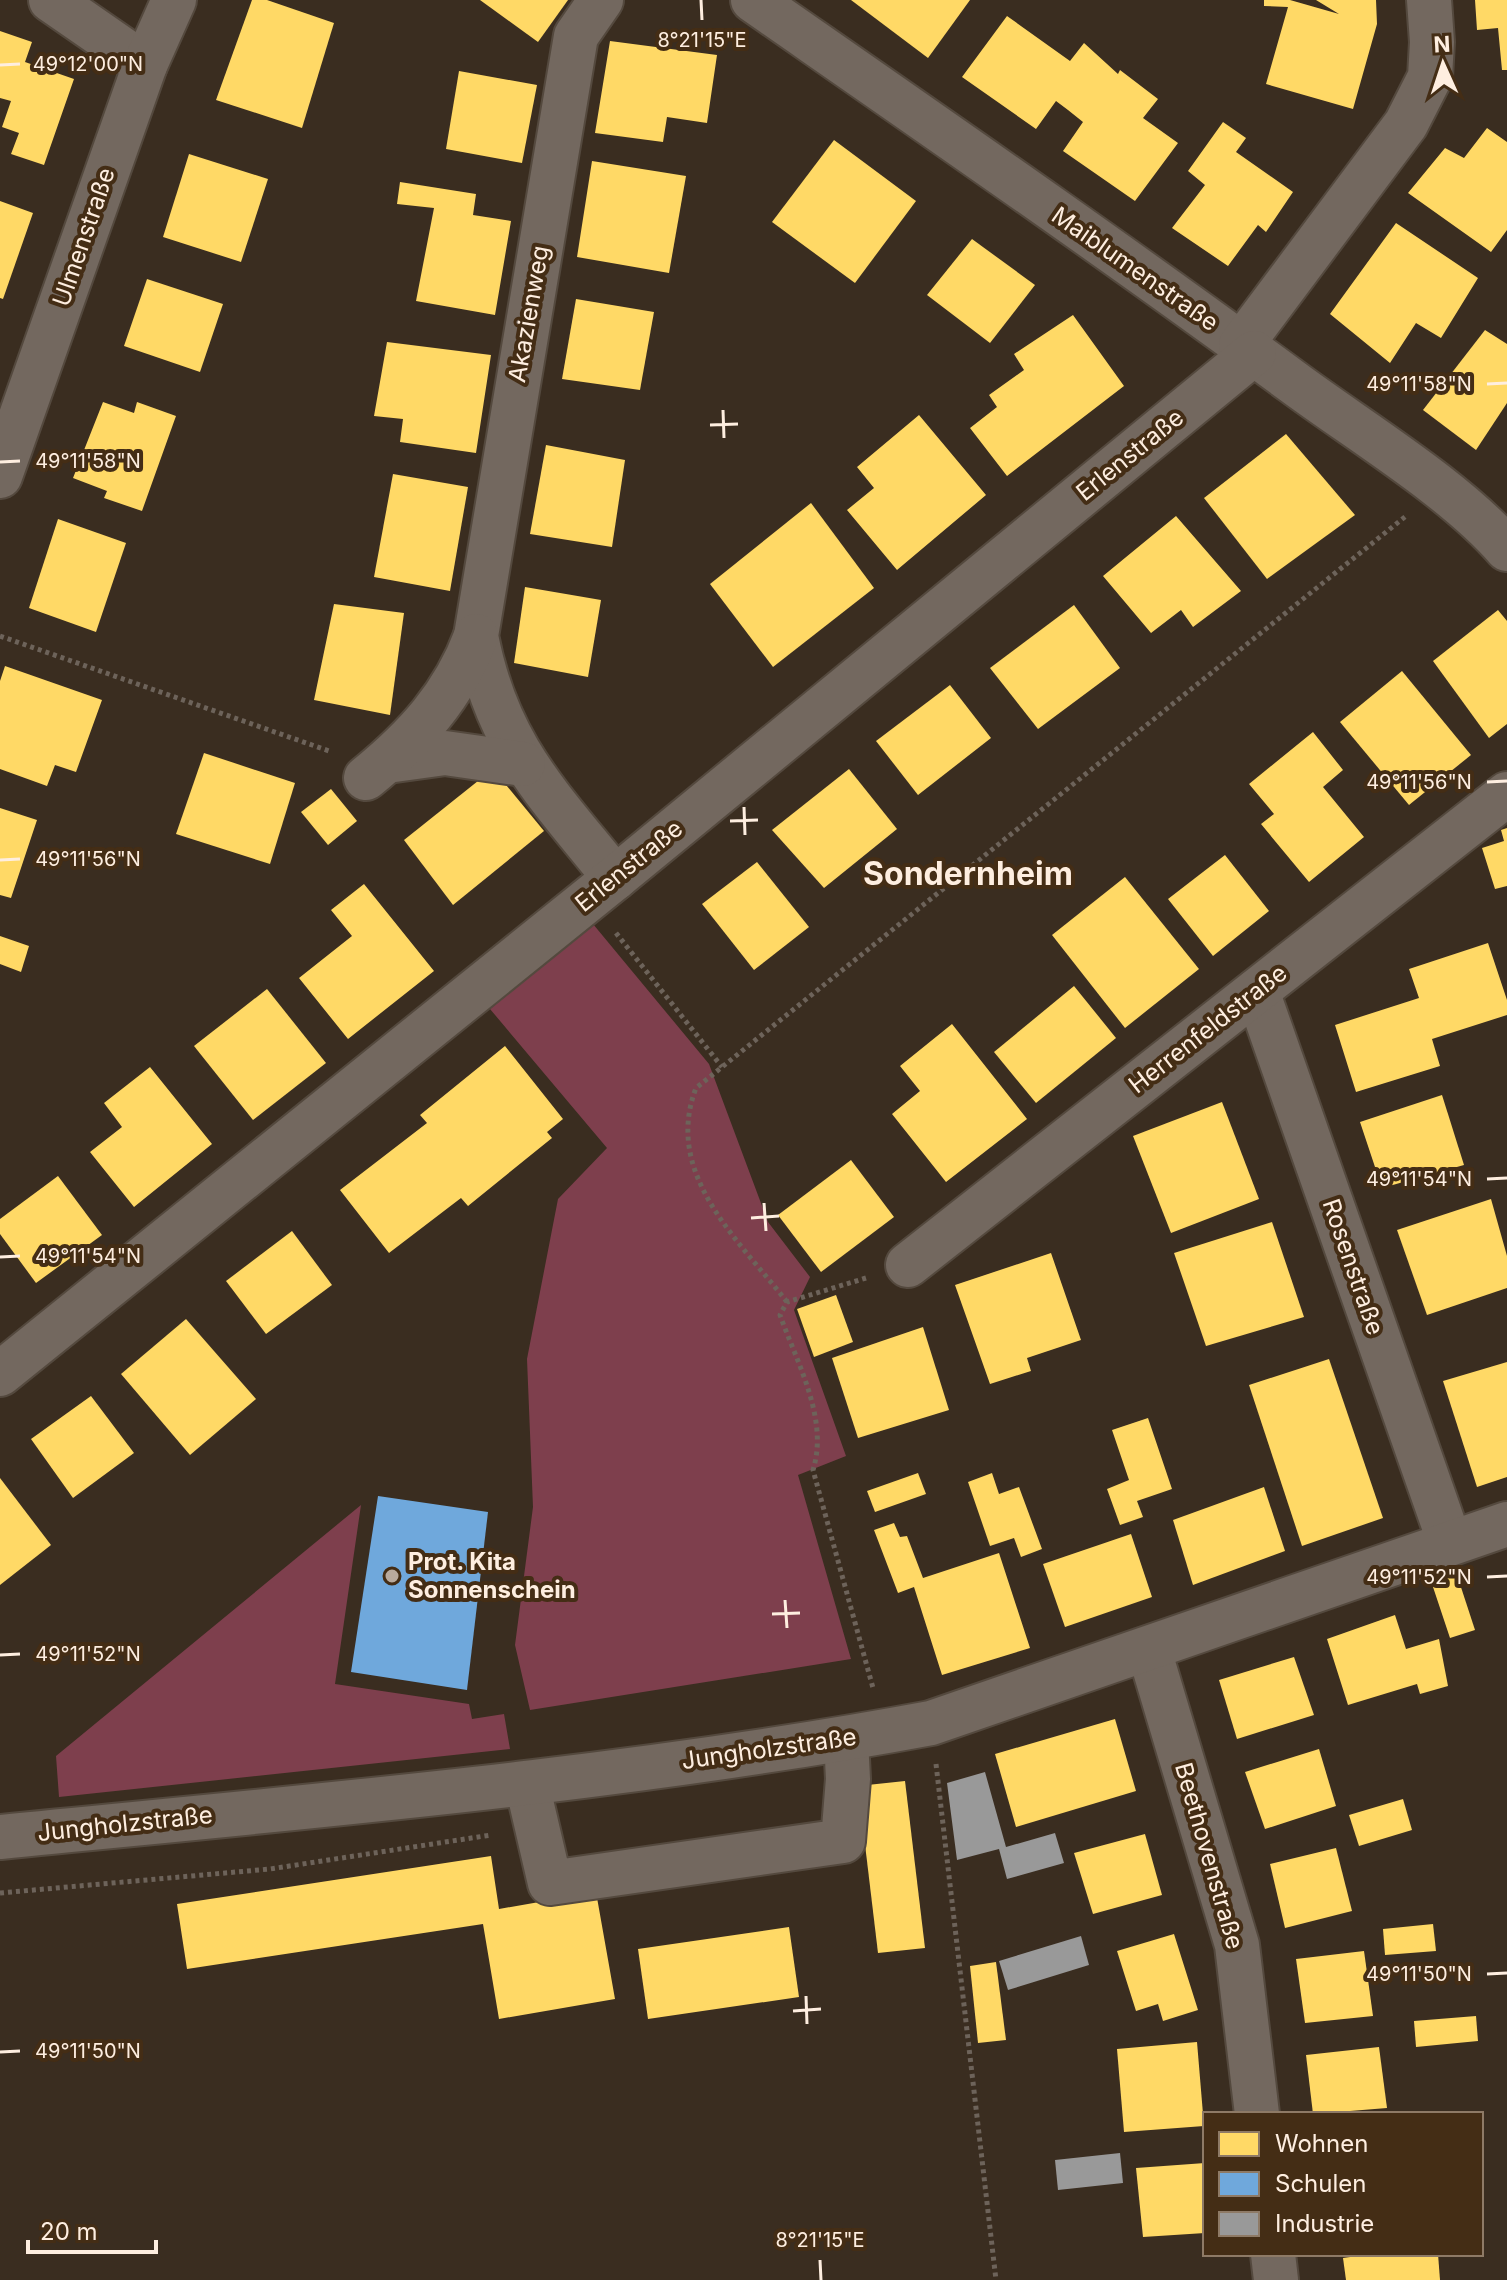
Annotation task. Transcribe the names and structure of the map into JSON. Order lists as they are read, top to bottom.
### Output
{
  "streets": {
    "street": [
      "Ulmenstraße",
      "Maiblumenstraße",
      "Akazienweg",
      "Erlenstraße",
      "Herrenfeldstraße",
      "Rosenstraße",
      "Jungholzstraße",
      "Beethovenstraße"
    ]
  },
  "crossings": [
    ["Maiblumenstraße", "Erlenstraße"],
    ["Akazienweg", "Erlenstraße"],
    ["Herrenfeldstraße", "Rosenstraße"],
    ["Rosenstraße", "Jungholzstraße"],
    ["Jungholzstraße", "Beethovenstraße"]
  ],
  "districts": ["Sondernheim"],
  "places": ["Prot. Kita Sonnenschein"],
  "legend": ["Wohnen", "Schulen", "Industrie"],
  "scale_bar": "20 m",
  "north": "top",
  "coordinates": [
    "8°21'15\"E",
    "49°12'00\"N",
    "49°11'58\"N",
    "49°11'56\"N",
    "49°11'54\"N",
    "49°11'52\"N",
    "49°11'50\"N"
  ]
}
